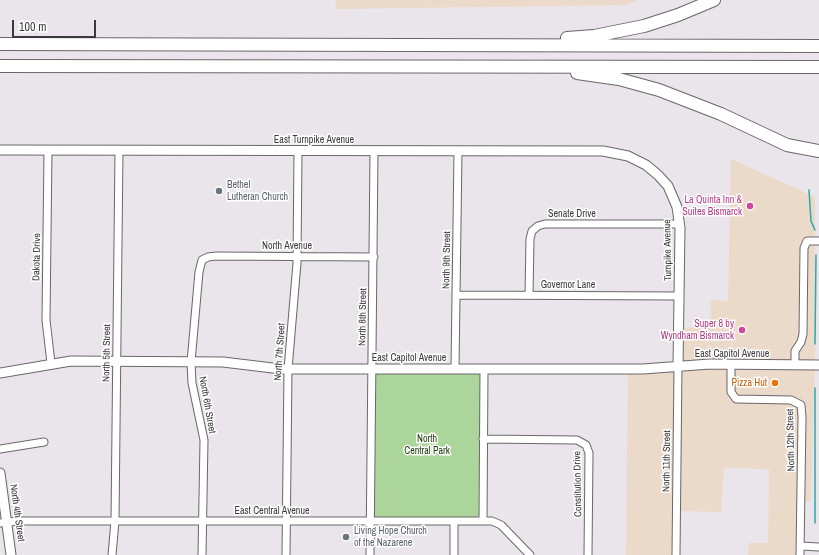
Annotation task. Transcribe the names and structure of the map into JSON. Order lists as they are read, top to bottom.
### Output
{
  "streets": {
    "street": [
      "East Turnpike Avenue",
      "Senate Drive",
      "North Avenue",
      "Turnpike Avenue",
      "Dakota Drive",
      "North 9th Street",
      "Governor Lane",
      "North 8th Street",
      "North 7th Street",
      "North 5th Street",
      "East Capitol Avenue",
      "North 6th Street",
      "North 12th Street",
      "North 11th Street",
      "Constitution Drive",
      "East Central Avenue",
      "North 4th Street"
    ]
  },
  "crossings": [
    ["East Turnpike Avenue", "Turnpike Avenue"],
    ["East Turnpike Avenue", "Dakota Drive"],
    ["East Turnpike Avenue", "North 9th Street"],
    ["East Turnpike Avenue", "North 8th Street"],
    ["East Turnpike Avenue", "North 7th Street"],
    ["East Turnpike Avenue", "North 5th Street"],
    ["Senate Drive", "Turnpike Avenue"],
    ["Senate Drive", "Governor Lane"],
    ["North Avenue", "North 8th Street"],
    ["North Avenue", "North 7th Street"],
    ["North Avenue", "North 6th Street"],
    ["Turnpike Avenue", "Governor Lane"],
    ["Turnpike Avenue", "East Capitol Avenue"],
    ["Turnpike Avenue", "North 11th Street"],
    ["Dakota Drive", "East Capitol Avenue"],
    ["North 9th Street", "Governor Lane"],
    ["North 9th Street", "East Capitol Avenue"],
    ["North 8th Street", "East Capitol Avenue"],
    ["North 8th Street", "East Central Avenue"],
    ["North 7th Street", "East Capitol Avenue"],
    ["North 7th Street", "East Central Avenue"],
    ["North 5th Street", "East Capitol Avenue"],
    ["North 5th Street", "East Central Avenue"],
    ["East Capitol Avenue", "North 6th Street"],
    ["East Capitol Avenue", "North 12th Street"],
    ["East Capitol Avenue", "North 11th Street"],
    ["North 6th Street", "East Central Avenue"],
    ["East Central Avenue", "North 4th Street"]
  ],
  "parks": ["North Central Park"],
  "places": [
    "Bethel Lutheran Church",
    "La Quinta Inn & Suites Bismarck",
    "Super 8 by Wyndham Bismarck",
    "Pizza Hut",
    "Living Hope Church of the Nazarene"
  ],
  "scale_bar": "100 m"
}
